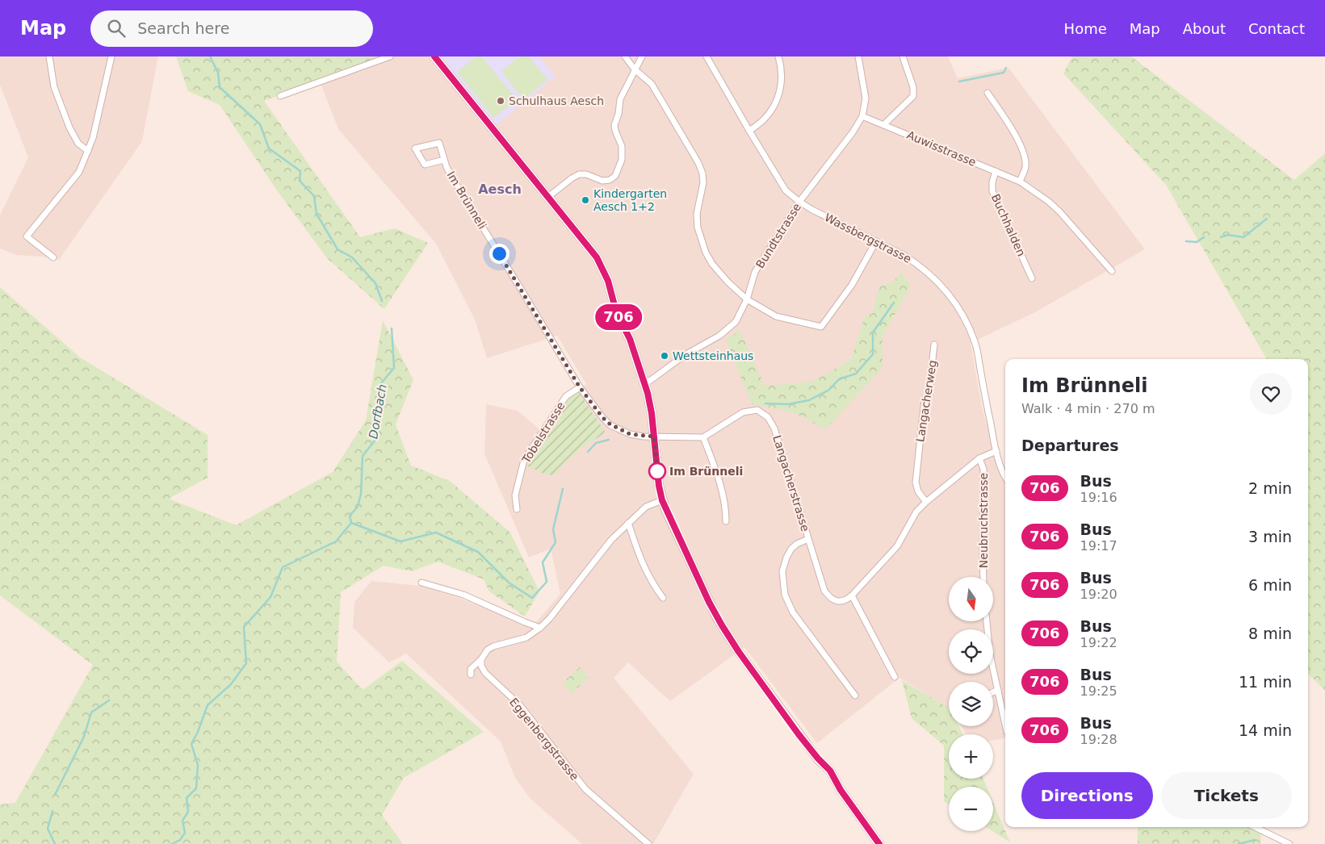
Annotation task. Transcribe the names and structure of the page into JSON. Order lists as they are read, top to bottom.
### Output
{
  "streets": {
    "street": [
      "Auwisstrasse",
      "Im Brünneli",
      "Buchhalden",
      "Bundtstrasse",
      "Wassbergstrasse",
      "Langacherweg",
      "Tobelstrasse",
      "Langacherstrasse",
      "Neubruchstrasse",
      "Eggenbergstrasse"
    ]
  },
  "crossings": [
    ["Auwisstrasse", "Buchhalden"],
    ["Auwisstrasse", "Bundtstrasse"],
    ["Im Brünneli", "Tobelstrasse"],
    ["Bundtstrasse", "Wassbergstrasse"]
  ],
  "districts": ["Aesch"],
  "water": ["Dorfbach"],
  "places": [
    "Schulhaus Aesch",
    "Kindergarten Aesch 1+2",
    "Wettsteinhaus",
    "Im Brünneli"
  ],
  "lines": ["bus line 706"],
  "north": "bottom",
  "page": {
    "header": "Map",
    "search": "Search here",
    "nav": [
      "Home",
      "Map",
      "About",
      "Contact"
    ],
    "on_map": "706",
    "heading": [
      ["Im Brünneli", "Walk · 4 min · 270 m"],
      "Departures"
    ],
    "list": [
      {
        "mark": "706",
        "name": "Bus",
        "note": "19:16",
        "value": "2 min"
      },
      {
        "mark": "706",
        "name": "Bus",
        "note": "19:17",
        "value": "3 min"
      },
      {
        "mark": "706",
        "name": "Bus",
        "note": "19:20",
        "value": "6 min"
      },
      {
        "mark": "706",
        "name": "Bus",
        "note": "19:22",
        "value": "8 min"
      },
      {
        "mark": "706",
        "name": "Bus",
        "note": "19:25",
        "value": "11 min"
      },
      {
        "mark": "706",
        "name": "Bus",
        "note": "19:28",
        "value": "14 min"
      }
    ],
    "map_buttons": ["+", "−"],
    "buttons": ["Directions", "Tickets"]
  }
}
